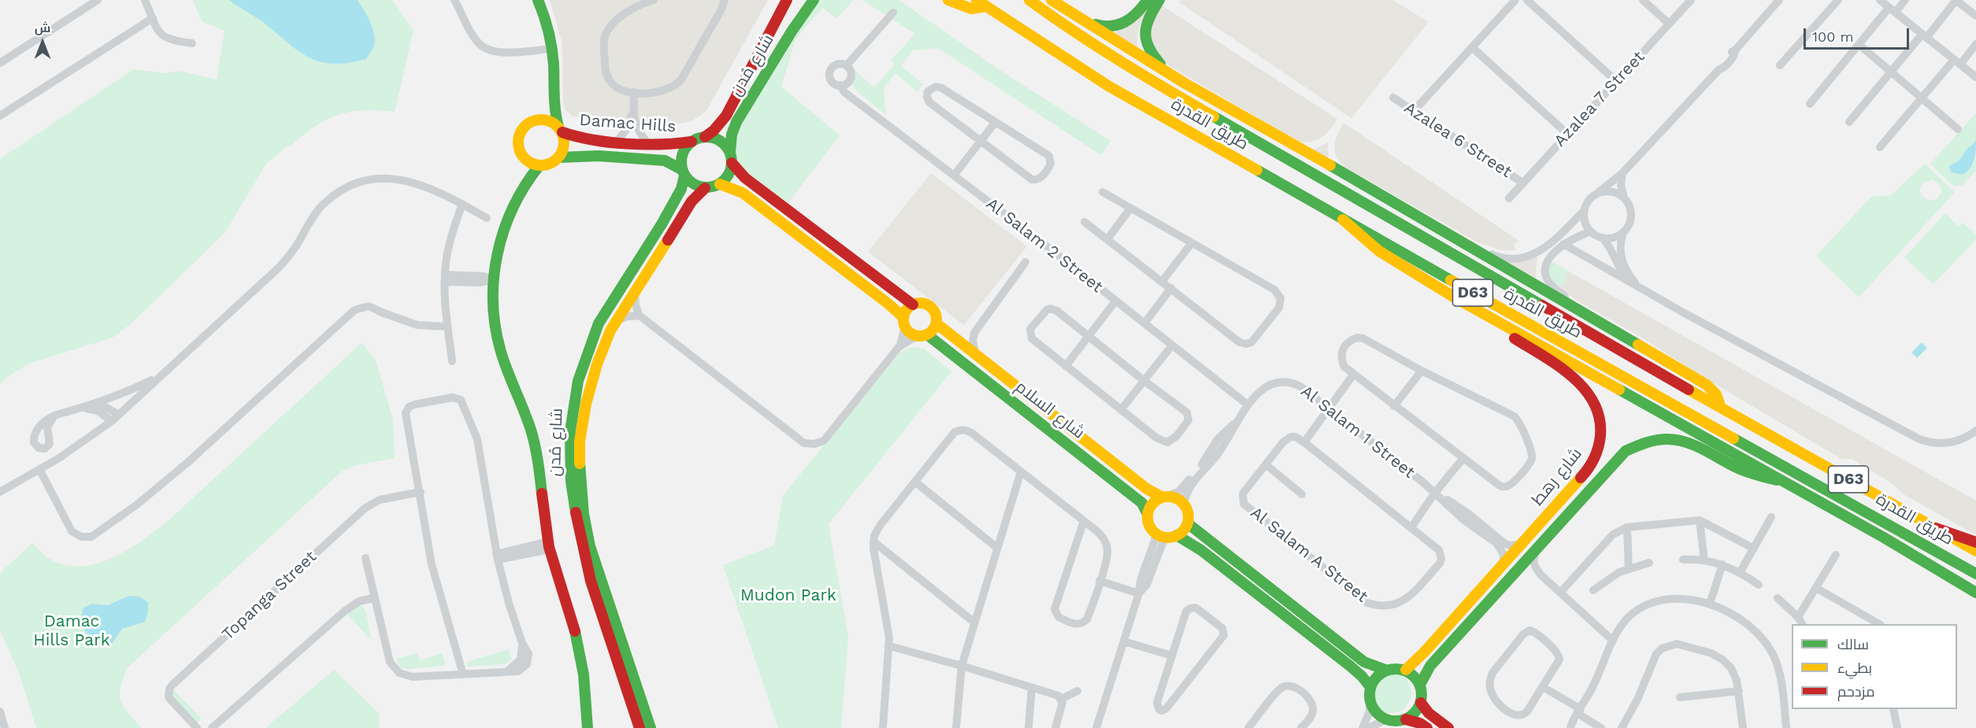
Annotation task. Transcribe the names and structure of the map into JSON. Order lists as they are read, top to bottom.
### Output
{
  "streets": {
    "main road": [
      "شارع مُدن",
      "Damac Hills",
      "طريق القدرة",
      "D63",
      "شارع السلام",
      "شارع رهط"
    ],
    "street": [
      "Azalea 7 Street",
      "Azalea 6 Street",
      "Al Salam 2 Street",
      "Al Salam 1 Street",
      "Al Salam A Street",
      "Topanga Street"
    ]
  },
  "crossings": [
    ["شارع مُدن", "Damac Hills"],
    ["Azalea 7 Street", "Azalea 6 Street"],
    ["Al Salam 2 Street", "Al Salam 1 Street"],
    ["شارع السلام", "Al Salam 1 Street"],
    ["Al Salam 1 Street", "شارع رهط"]
  ],
  "parks": ["Mudon Park", "Damac Hills Park"],
  "legend": ["سالك", "بطيء", "مزدحم"],
  "scale_bar": "100 m",
  "north": "top"
}
